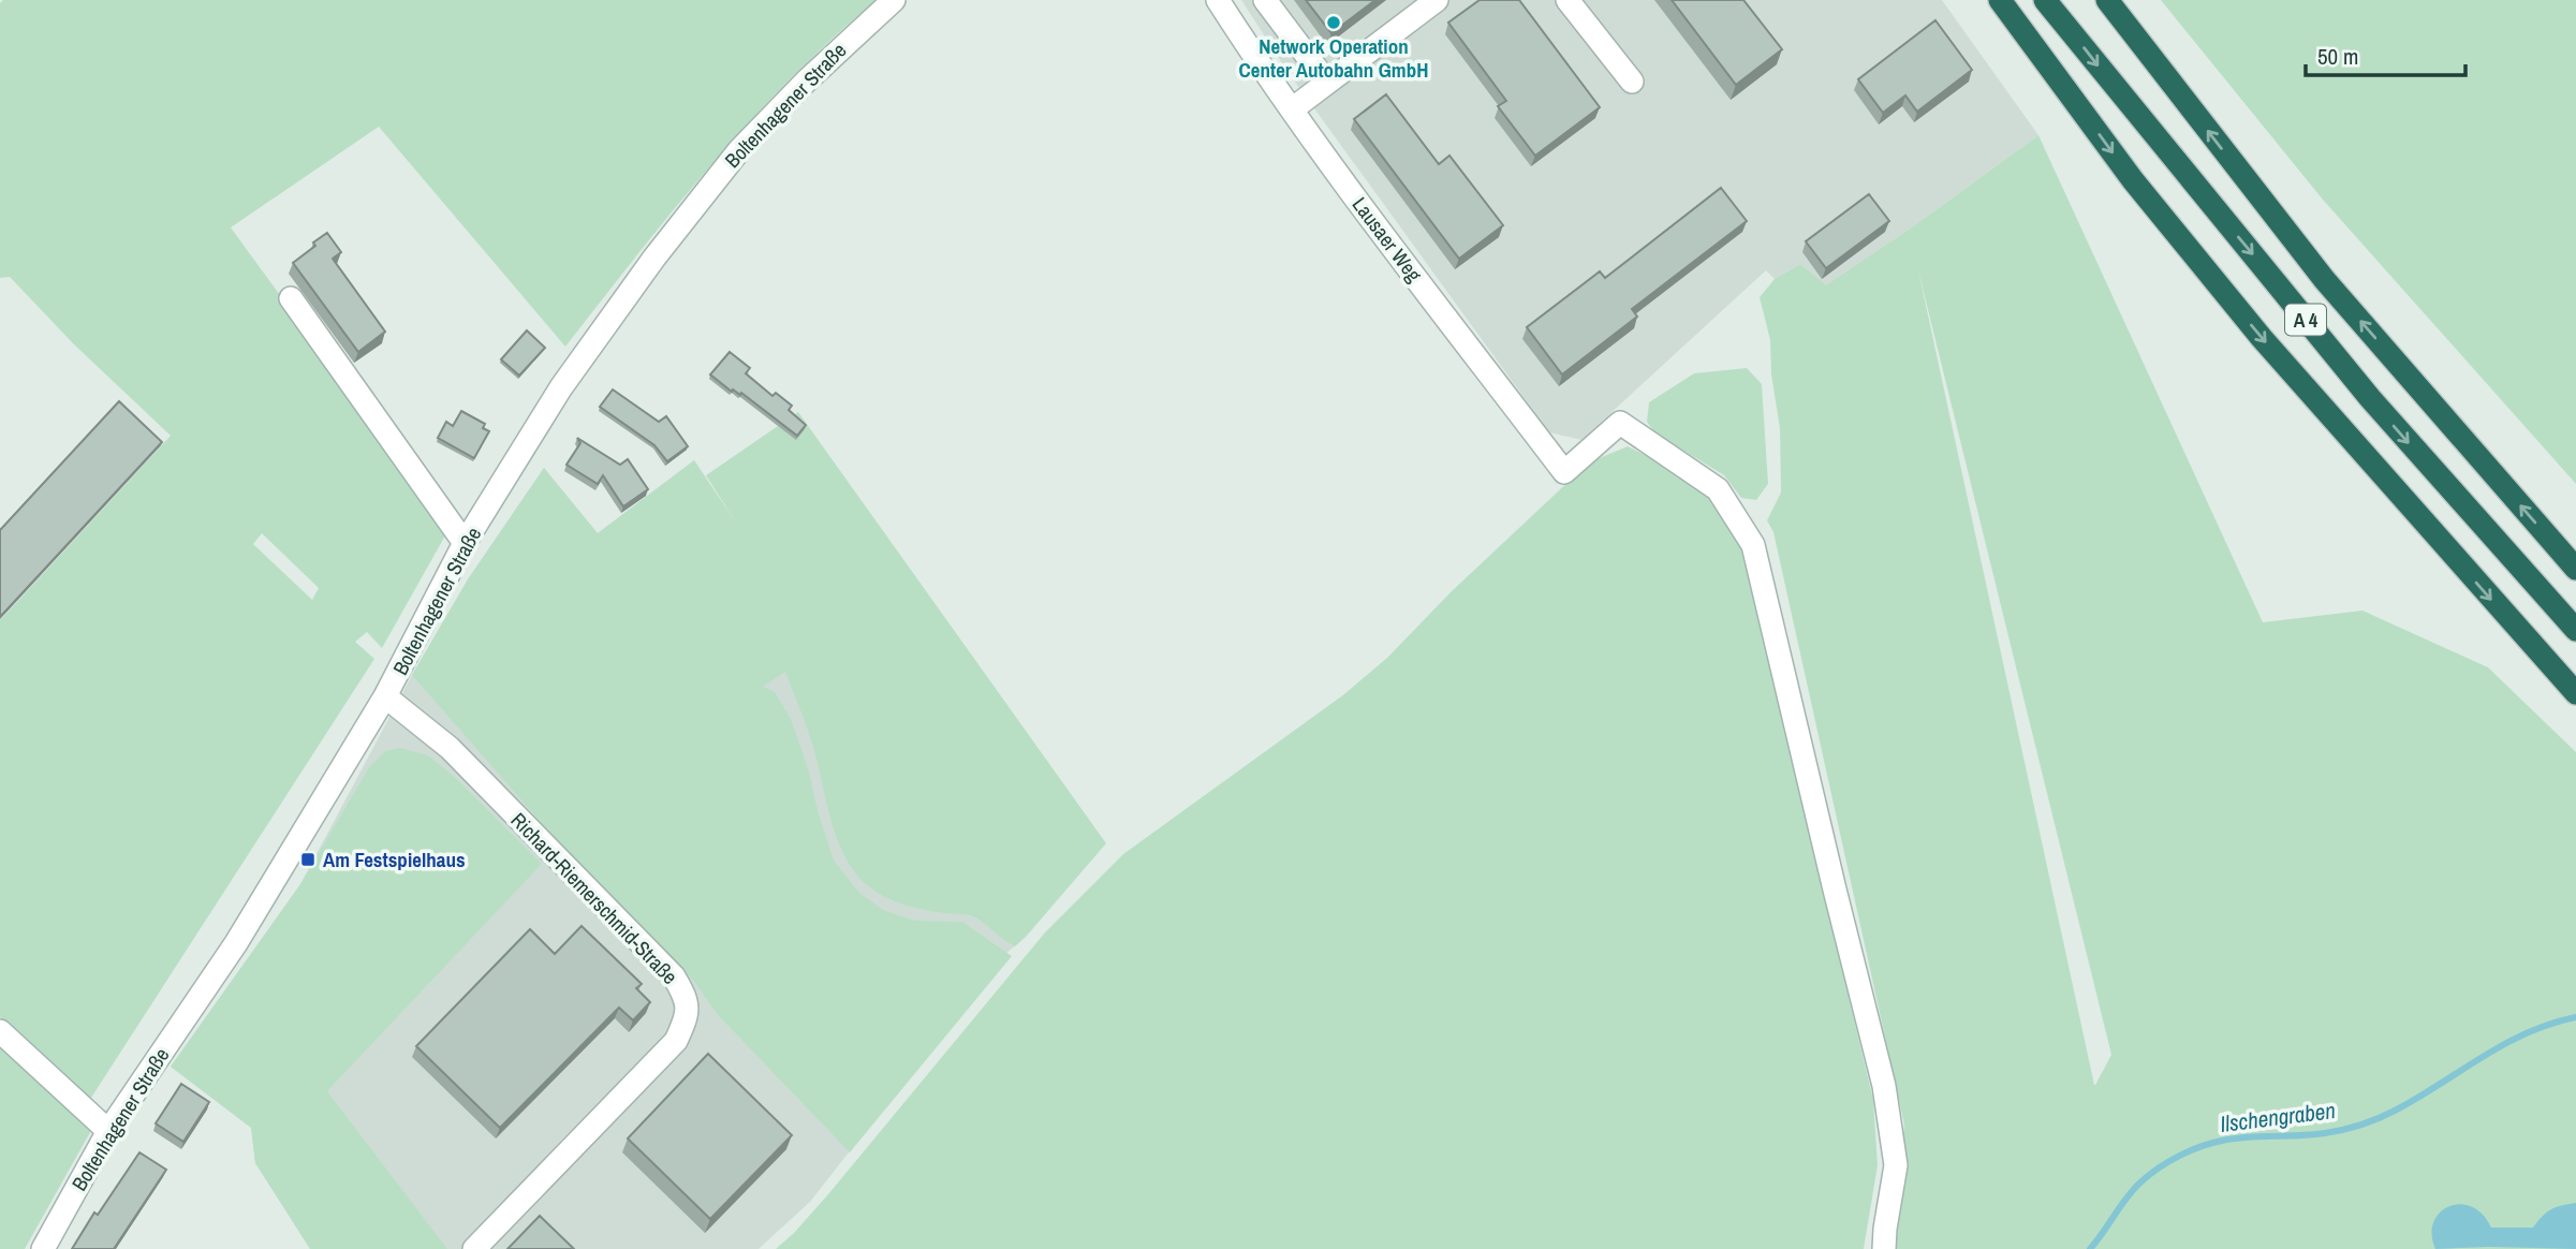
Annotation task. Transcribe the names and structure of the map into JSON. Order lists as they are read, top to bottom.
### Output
{
  "streets": {
    "highway": ["A 4"],
    "street": ["Boltenhagener Straße", "Lausaer Weg", "Richard-Riemerschmid-Straße"]
  },
  "crossings": [
    ["Boltenhagener Straße", "Richard-Riemerschmid-Straße"]
  ],
  "water": ["Ilschengraben"],
  "places": {
    "other": ["Network Operation Center Autobahn GmbH"],
    "transit": ["Am Festspielhaus"]
  },
  "scale_bar": "50 m"
}
